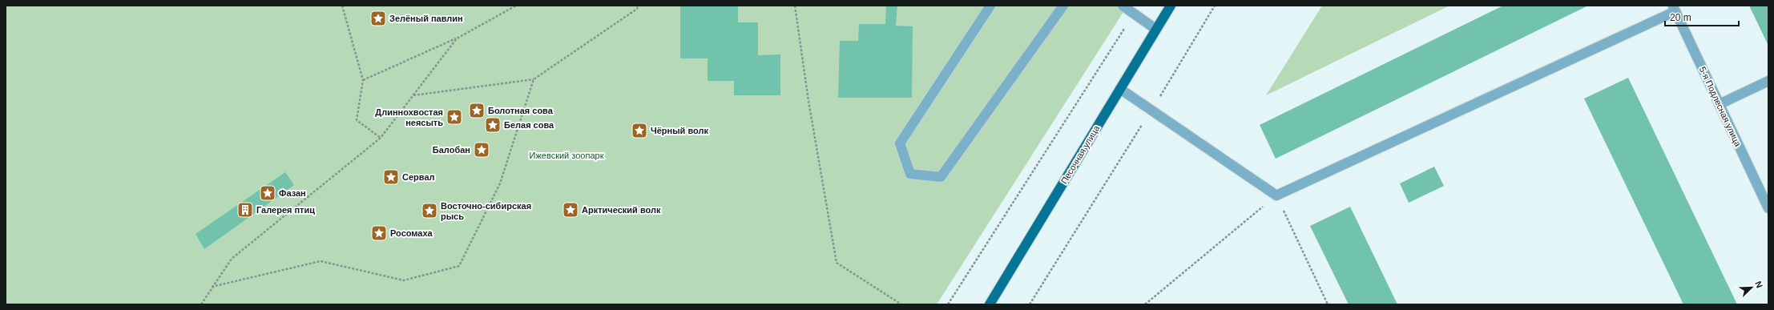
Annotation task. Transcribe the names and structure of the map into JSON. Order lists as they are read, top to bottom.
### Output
{
  "streets": {
    "main road": ["Песочная улица"],
    "street": ["5-я Подлесная улица"]
  },
  "parks": ["Ижевский зоопарк"],
  "places": {
    "place": [
      "Зелёный павлин",
      "Болотная сова",
      "Длиннохвостая неясыть",
      "Белая сова",
      "Чёрный волк",
      "Балобан",
      "Сервал",
      "Фазан",
      "Арктический волк",
      "Восточно-сибирская рысь",
      "Росомаха"
    ],
    "building": ["Галерея птиц"]
  },
  "scale_bar": "20 m",
  "north": "top right"
}
